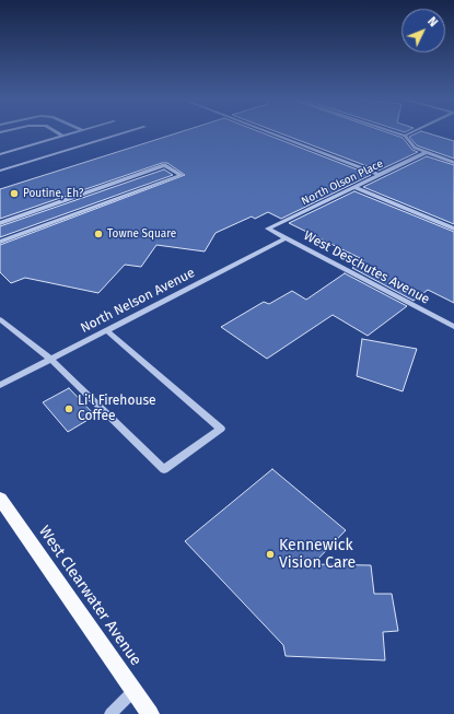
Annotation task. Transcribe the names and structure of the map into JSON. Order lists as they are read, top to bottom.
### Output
{
  "streets": {
    "main road": ["West Clearwater Avenue"],
    "lane": ["North Olson Place", "West Deschutes Avenue", "North Nelson Avenue"]
  },
  "crossings": [
    ["North Olson Place", "West Deschutes Avenue"],
    ["West Deschutes Avenue", "North Nelson Avenue"]
  ],
  "places": [
    "Poutine, Eh?",
    "Towne Square",
    "Li'l Firehouse Coffee",
    "Kennewick Vision Care"
  ],
  "north": "top right"
}
